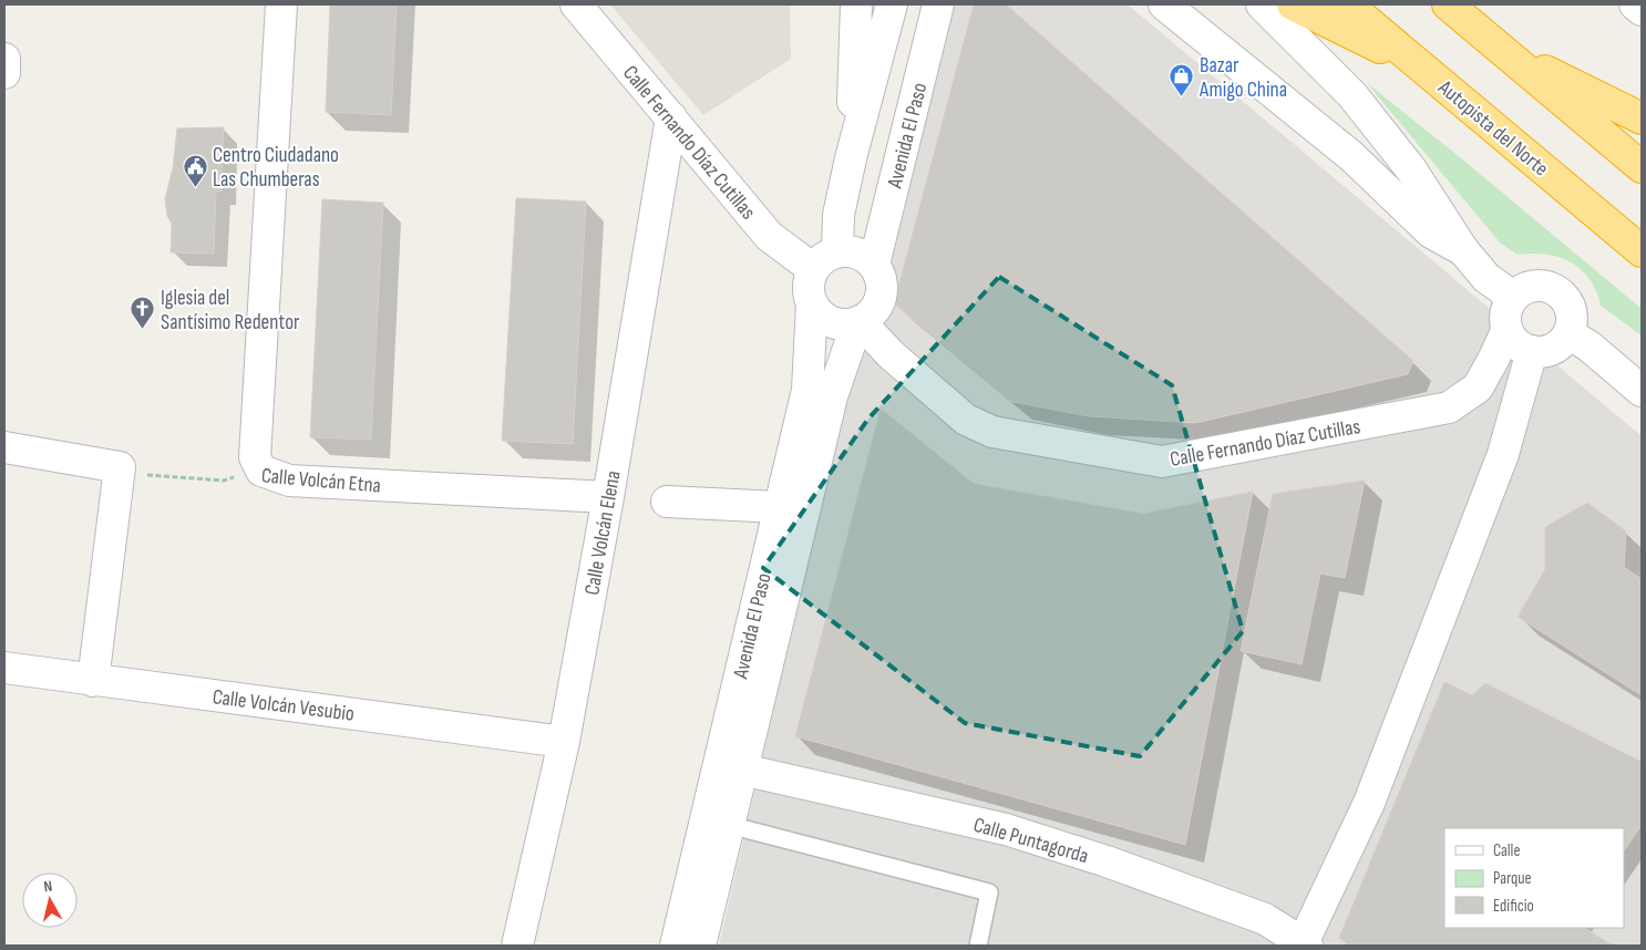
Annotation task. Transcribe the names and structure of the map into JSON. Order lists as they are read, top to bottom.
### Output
{
  "streets": {
    "highway": ["Autopista del Norte"],
    "street": [
      "Avenida El Paso",
      "Calle Fernando Díaz Cutillas",
      "Calle Volcán Etna",
      "Calle Volcán Elena",
      "Calle Volcán Vesubio",
      "Calle Puntagorda"
    ]
  },
  "crossings": [
    ["Avenida El Paso", "Calle Fernando Díaz Cutillas"],
    ["Avenida El Paso", "Calle Puntagorda"],
    ["Calle Fernando Díaz Cutillas", "Calle Volcán Elena"],
    ["Calle Volcán Etna", "Calle Volcán Elena"],
    ["Calle Volcán Elena", "Calle Volcán Vesubio"]
  ],
  "places": {
    "shop": ["Bazar Amigo China"],
    "public building": ["Centro Ciudadano Las Chumberas"],
    "church": ["Iglesia del Santísimo Redentor"]
  },
  "legend": ["Calle", "Parque", "Edificio"],
  "north": "top"
}
